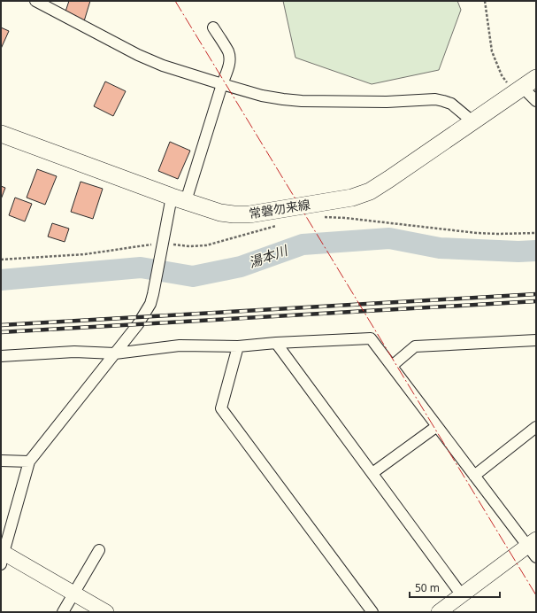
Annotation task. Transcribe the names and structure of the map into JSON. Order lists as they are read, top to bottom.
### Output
{
  "streets": {
    "main road": ["常磐勿来線"]
  },
  "water": ["湯本川"],
  "scale_bar": "50 m"
}
